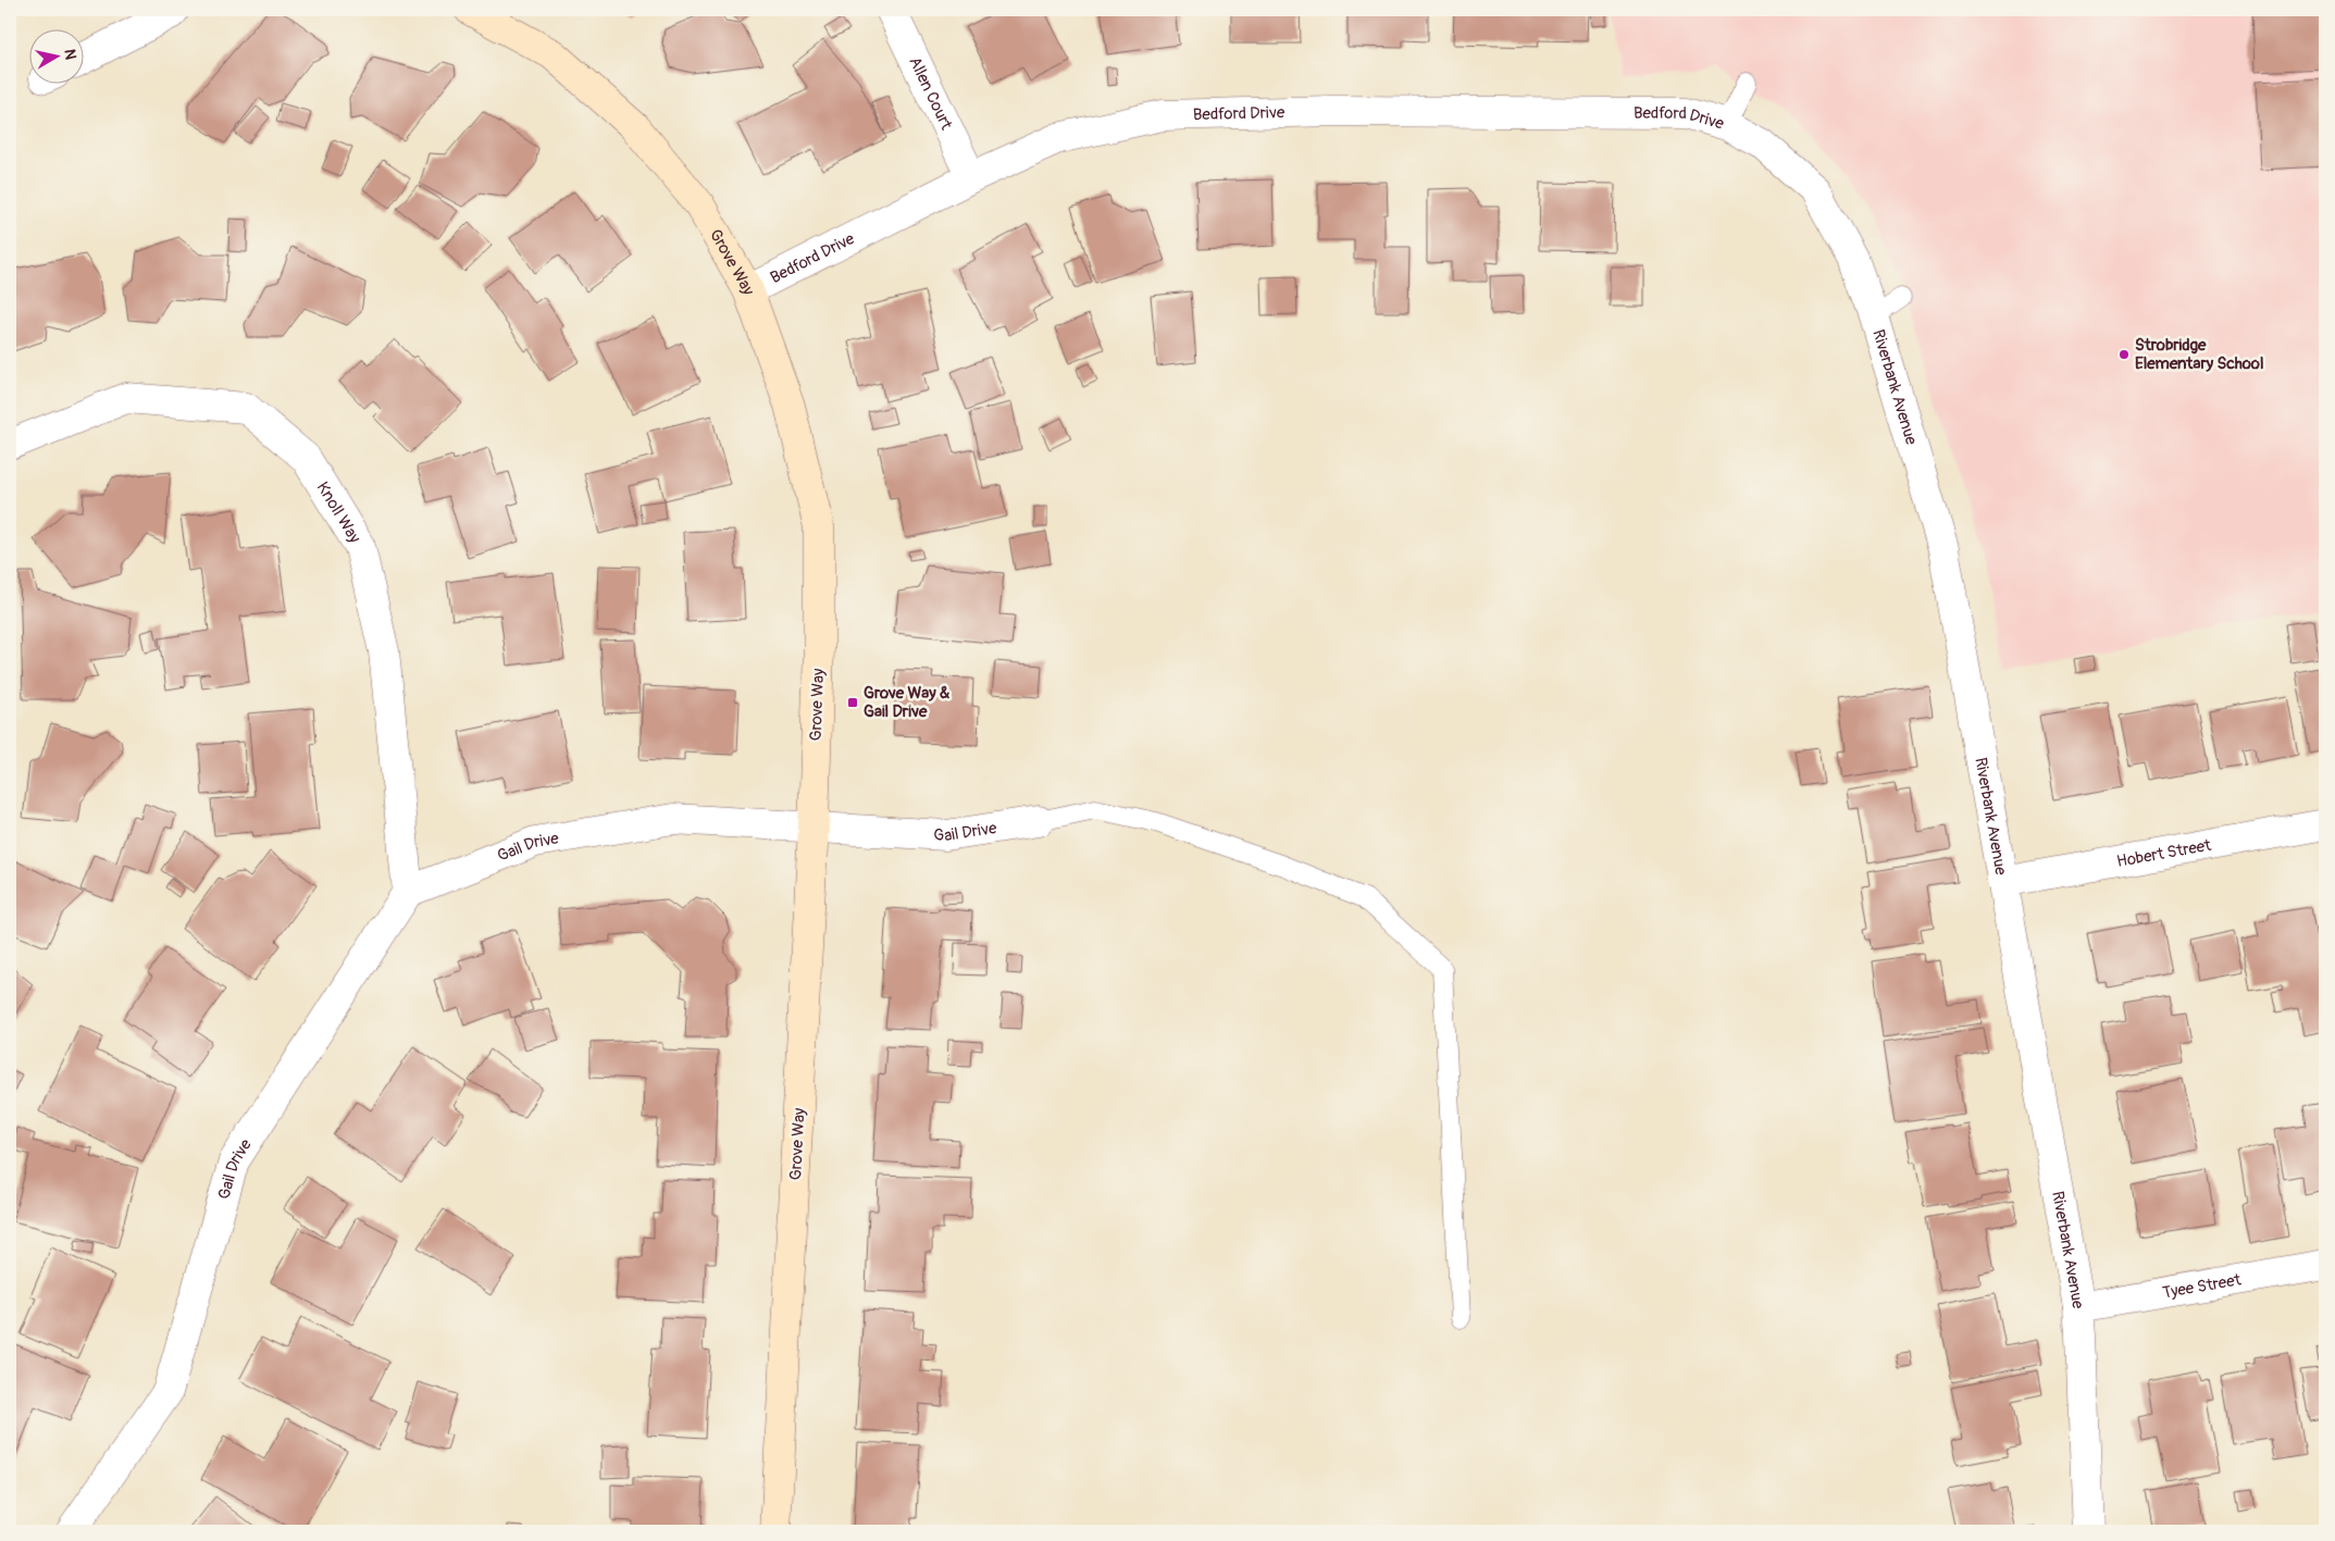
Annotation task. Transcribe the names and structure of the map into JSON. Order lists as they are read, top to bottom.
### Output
{
  "streets": {
    "main road": ["Grove Way"],
    "street": [
      "Allen Court",
      "Bedford Drive",
      "Riverbank Avenue",
      "Knoll Way",
      "Gail Drive",
      "Hobert Street",
      "Tyee Street"
    ]
  },
  "crossings": [
    ["Allen Court", "Bedford Drive"],
    ["Bedford Drive", "Grove Way"],
    ["Bedford Drive", "Riverbank Avenue"],
    ["Grove Way", "Gail Drive"],
    ["Riverbank Avenue", "Hobert Street"],
    ["Riverbank Avenue", "Tyee Street"],
    ["Knoll Way", "Gail Drive"]
  ],
  "places": {
    "other": ["Strobridge Elementary School"],
    "transit": ["Grove Way & Gail Drive"]
  },
  "north": "right"
}
